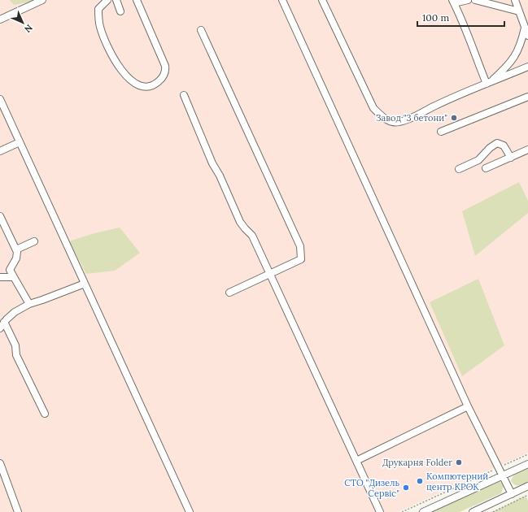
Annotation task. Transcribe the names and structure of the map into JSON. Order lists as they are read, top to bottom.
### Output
{
  "places": [
    "Завод \"3 бетони\"",
    "Друкарня Folder",
    "Компютерний центр КРОК",
    "СТО \"Дизель Сервіс\""
  ],
  "scale_bar": "100 m",
  "north": "bottom right"
}
